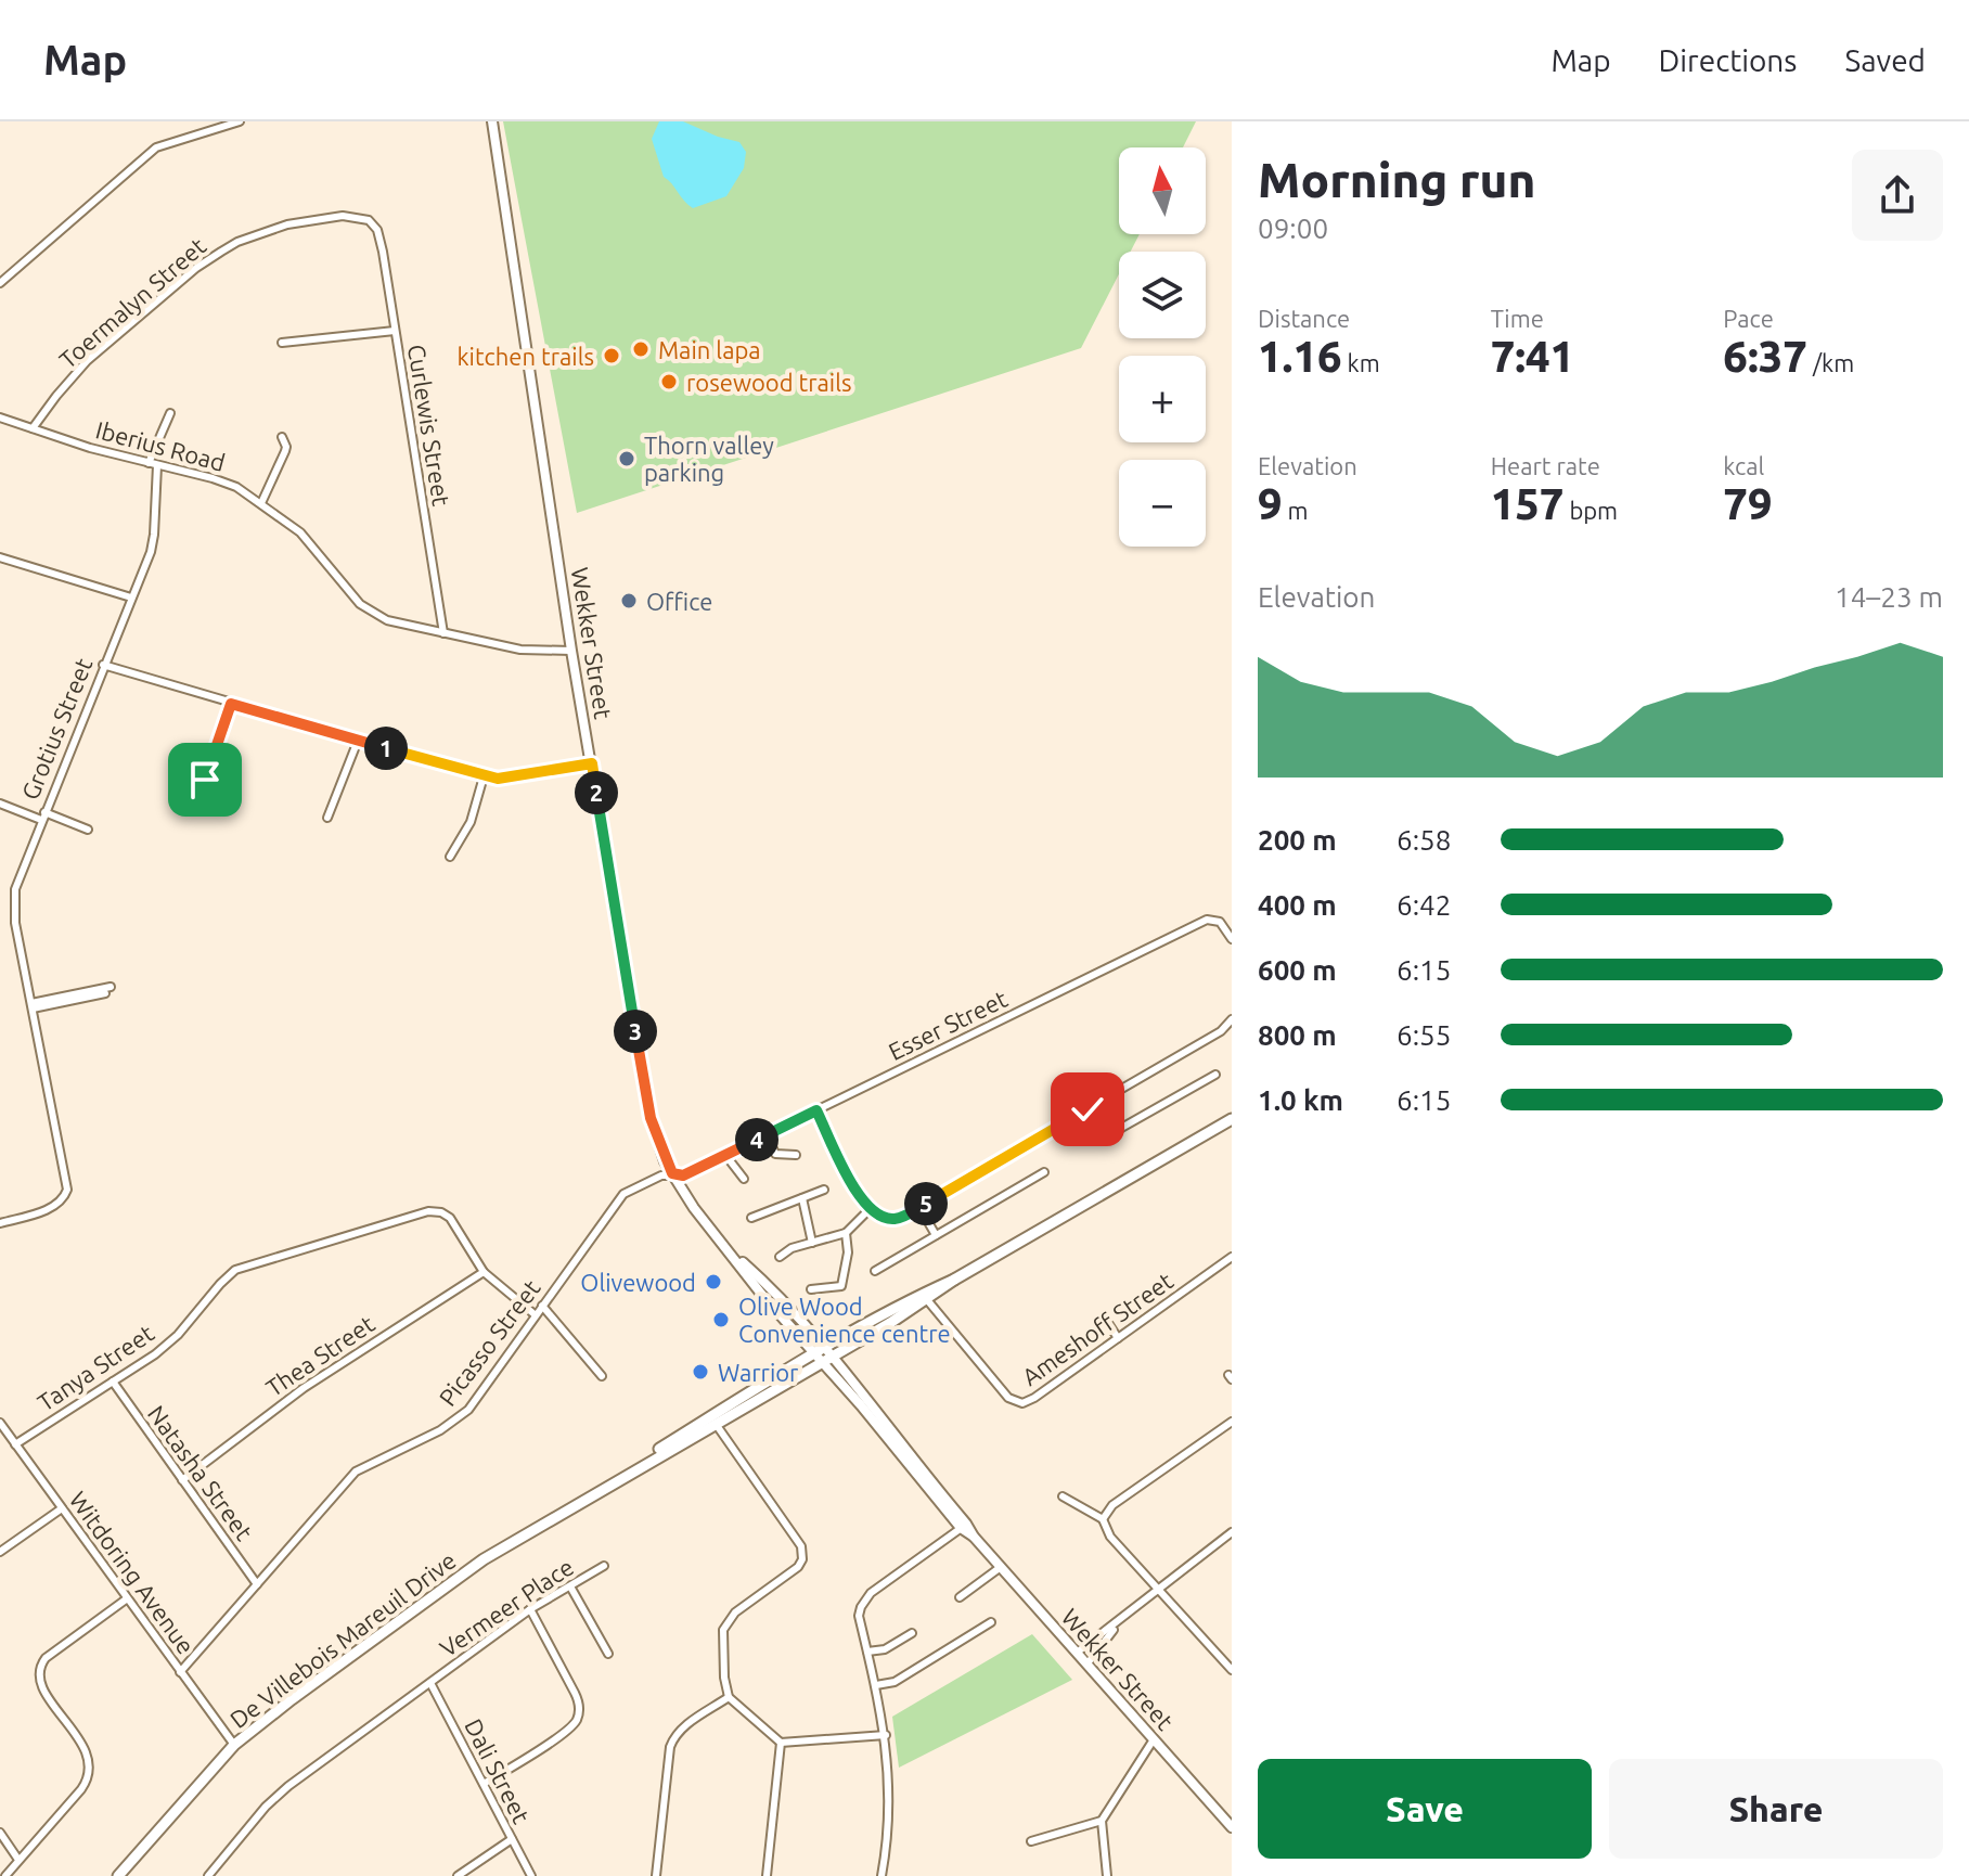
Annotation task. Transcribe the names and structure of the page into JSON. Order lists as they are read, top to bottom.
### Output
{
  "streets": {
    "main road": ["De Villebois Mareuil Drive"],
    "street": [
      "Toermalyn Street",
      "Curlewis Street",
      "Iberius Road",
      "Wekker Street",
      "Grotius Street",
      "Esser Street",
      "Ameshoff Street",
      "Picasso Street",
      "Thea Street",
      "Tanya Street",
      "Natasha Street",
      "Witdoring Avenue",
      "Vermeer Place",
      "Dali Street"
    ]
  },
  "crossings": [
    ["Toermalyn Street", "Curlewis Street"],
    ["Toermalyn Street", "Iberius Road"],
    ["Curlewis Street", "Iberius Road"],
    ["Iberius Road", "Wekker Street"],
    ["Iberius Road", "Grotius Street"],
    ["Wekker Street", "Esser Street"],
    ["Wekker Street", "Picasso Street"],
    ["Wekker Street", "De Villebois Mareuil Drive"],
    ["Esser Street", "Picasso Street"],
    ["Ameshoff Street", "De Villebois Mareuil Drive"],
    ["Picasso Street", "Natasha Street"],
    ["Picasso Street", "Witdoring Avenue"],
    ["Thea Street", "Tanya Street"],
    ["Thea Street", "Natasha Street"],
    ["Tanya Street", "Natasha Street"],
    ["Tanya Street", "Witdoring Avenue"],
    ["Witdoring Avenue", "De Villebois Mareuil Drive"],
    ["Vermeer Place", "Dali Street"]
  ],
  "places": [
    "Main lapa",
    "kitchen trails",
    "rosewood trails",
    "Thorn valley parking",
    "Office",
    "Olivewood",
    "Olive Wood Convenience centre",
    "Warrior"
  ],
  "north": "top",
  "page": {
    "header": "Map",
    "nav": ["Map", "Directions", "Saved"],
    "heading": ["Morning run", "09:00"],
    "map_buttons": ["+", "−"],
    "stats": [
      ["Distance", "1.16 km"],
      ["Time", "7:41"],
      ["Pace", "6:37 /km"],
      ["Elevation", "9 m"],
      ["Heart rate", "157 bpm"],
      ["kcal", "79"]
    ],
    "chart": ["Elevation", "14–23 m"],
    "pins": [
      "1",
      "2",
      "3",
      "4",
      "5"
    ],
    "list": [
      {
        "name": "200 m",
        "note": "6:58"
      },
      {
        "name": "400 m",
        "note": "6:42"
      },
      {
        "name": "600 m",
        "note": "6:15"
      },
      {
        "name": "800 m",
        "note": "6:55"
      },
      {
        "name": "1.0 km",
        "note": "6:15"
      }
    ],
    "buttons": ["Save", "Share"]
  }
}
